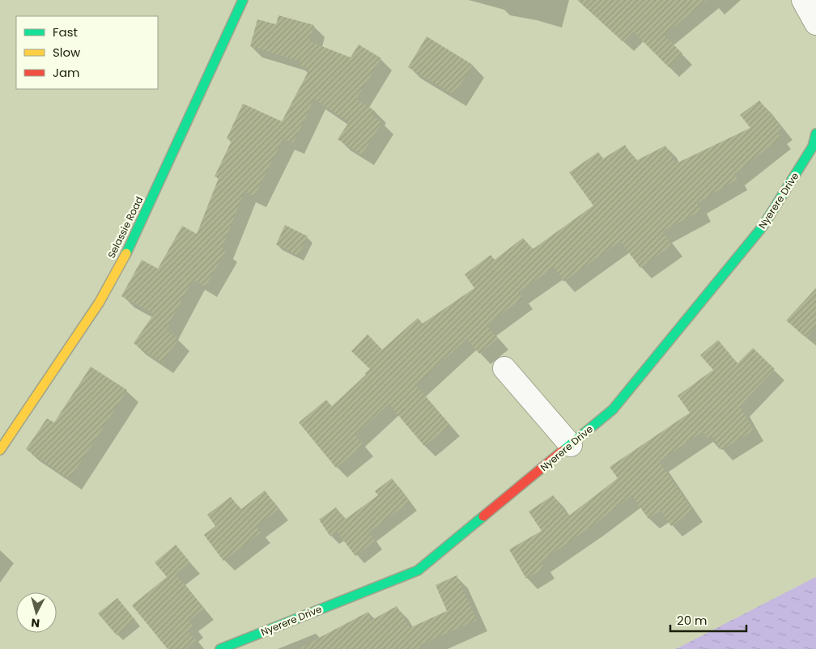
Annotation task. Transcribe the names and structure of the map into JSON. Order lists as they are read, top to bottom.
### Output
{
  "streets": {
    "street": ["Nyerere Drive", "Selassie Road"]
  },
  "legend": ["Fast", "Slow", "Jam"],
  "scale_bar": "20 m",
  "north": "bottom"
}
